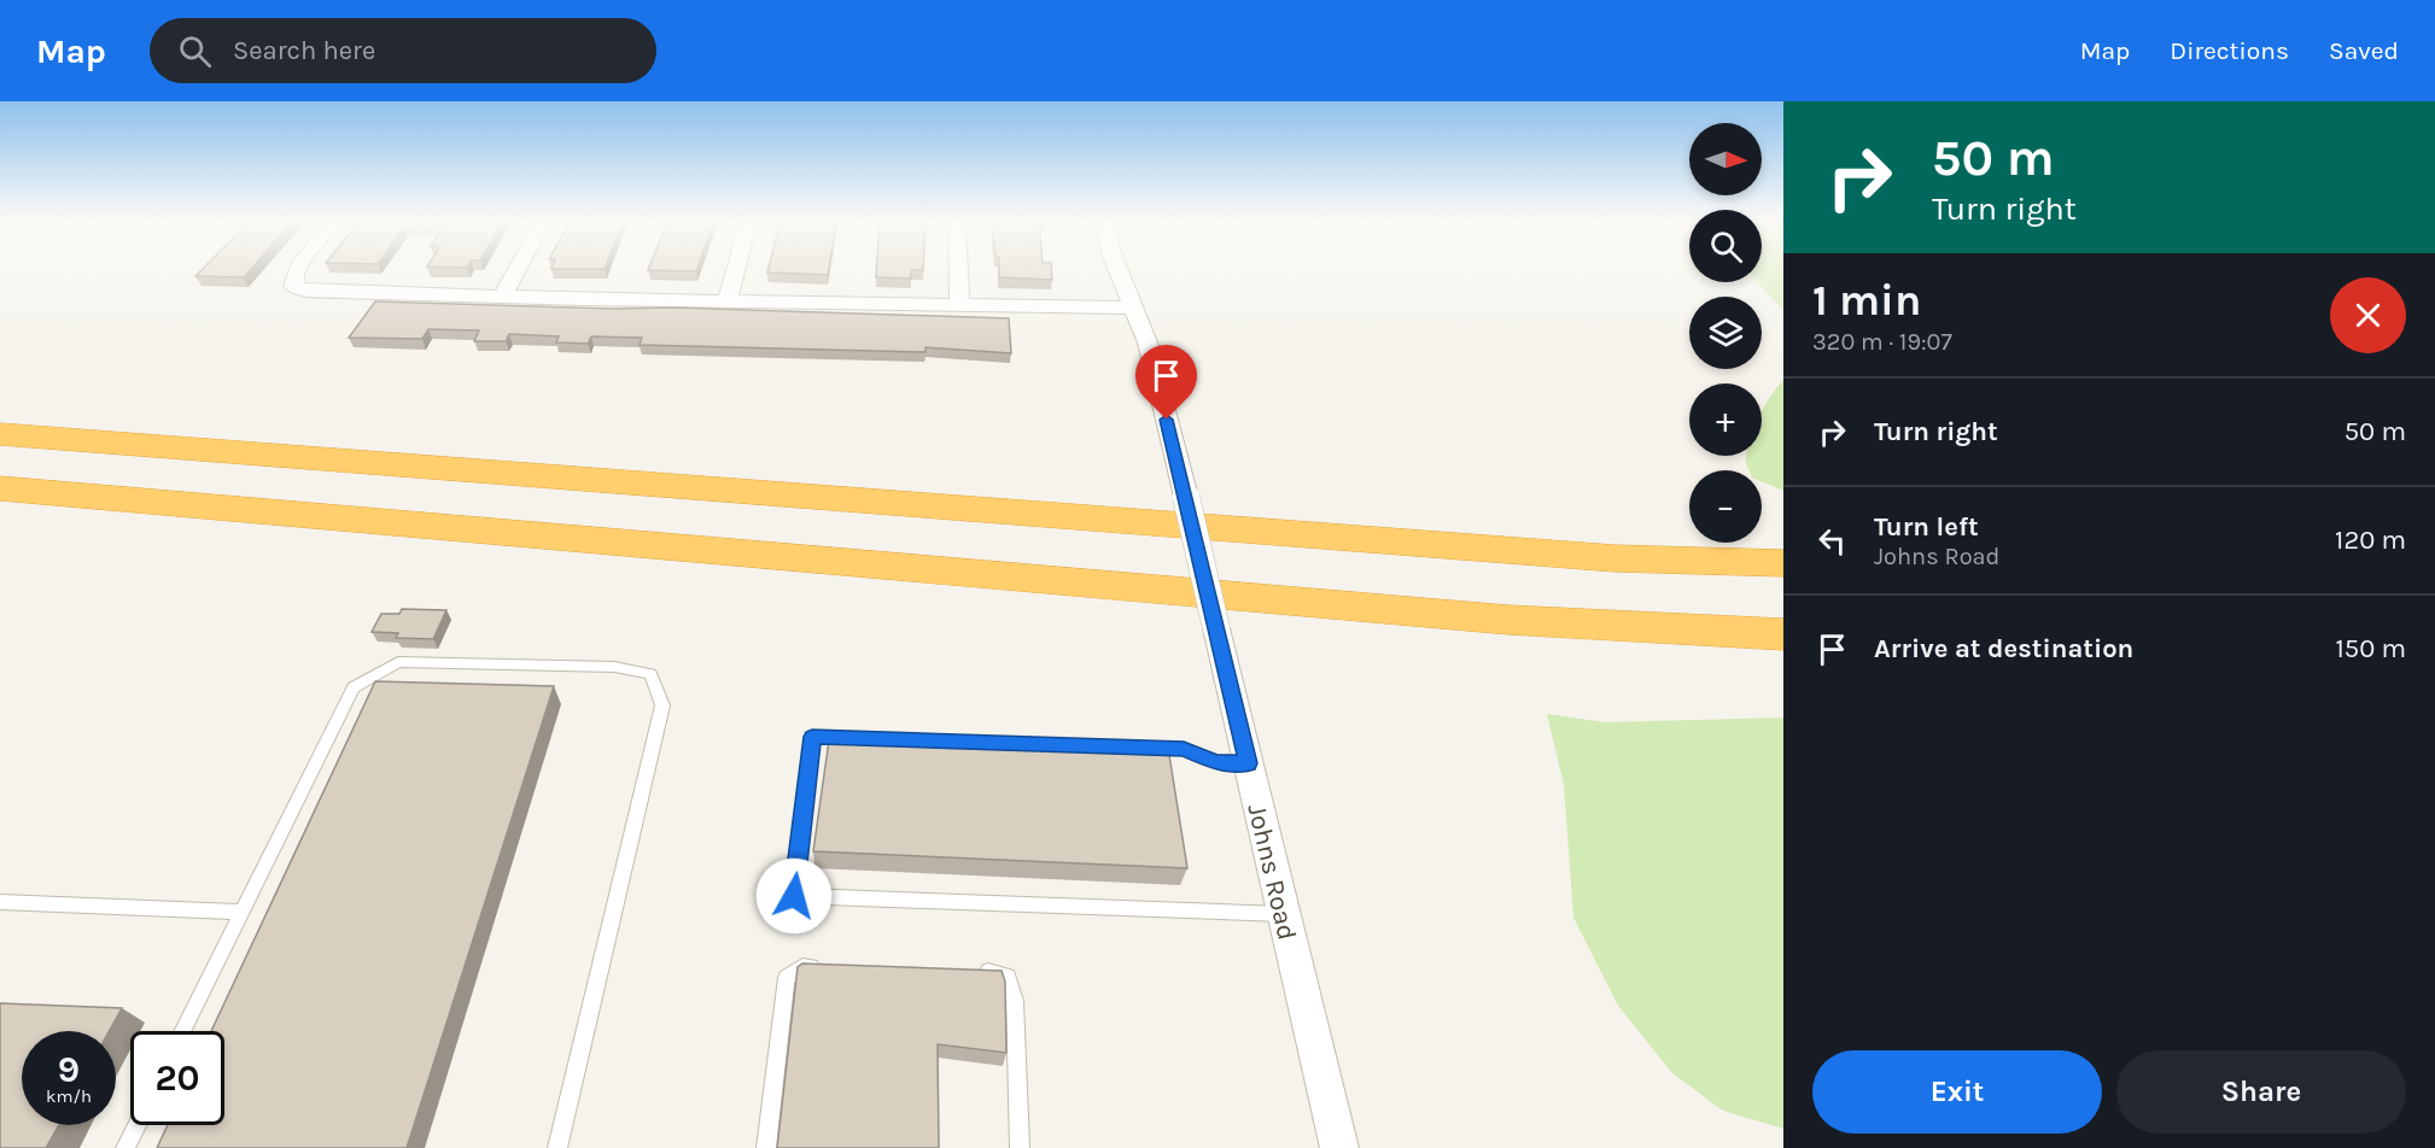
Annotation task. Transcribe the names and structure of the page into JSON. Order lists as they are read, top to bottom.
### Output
{
  "streets": {
    "street": ["Johns Road"]
  },
  "north": "right",
  "page": {
    "header": "Map",
    "search": "Search here",
    "nav": ["Map", "Directions", "Saved"],
    "turn": ["50 m", "Turn right"],
    "map_buttons": ["+", "−"],
    "heading": ["1 min", "320 m · 19:07"],
    "list": [
      {
        "name": "Turn right",
        "value": "50 m"
      },
      {
        "name": "Turn left",
        "note": "Johns Road",
        "value": "120 m"
      },
      {
        "name": "Arrive at destination",
        "value": "150 m"
      }
    ],
    "speed": "9 km/h",
    "limit": "20",
    "buttons": ["Exit", "Share"]
  }
}
